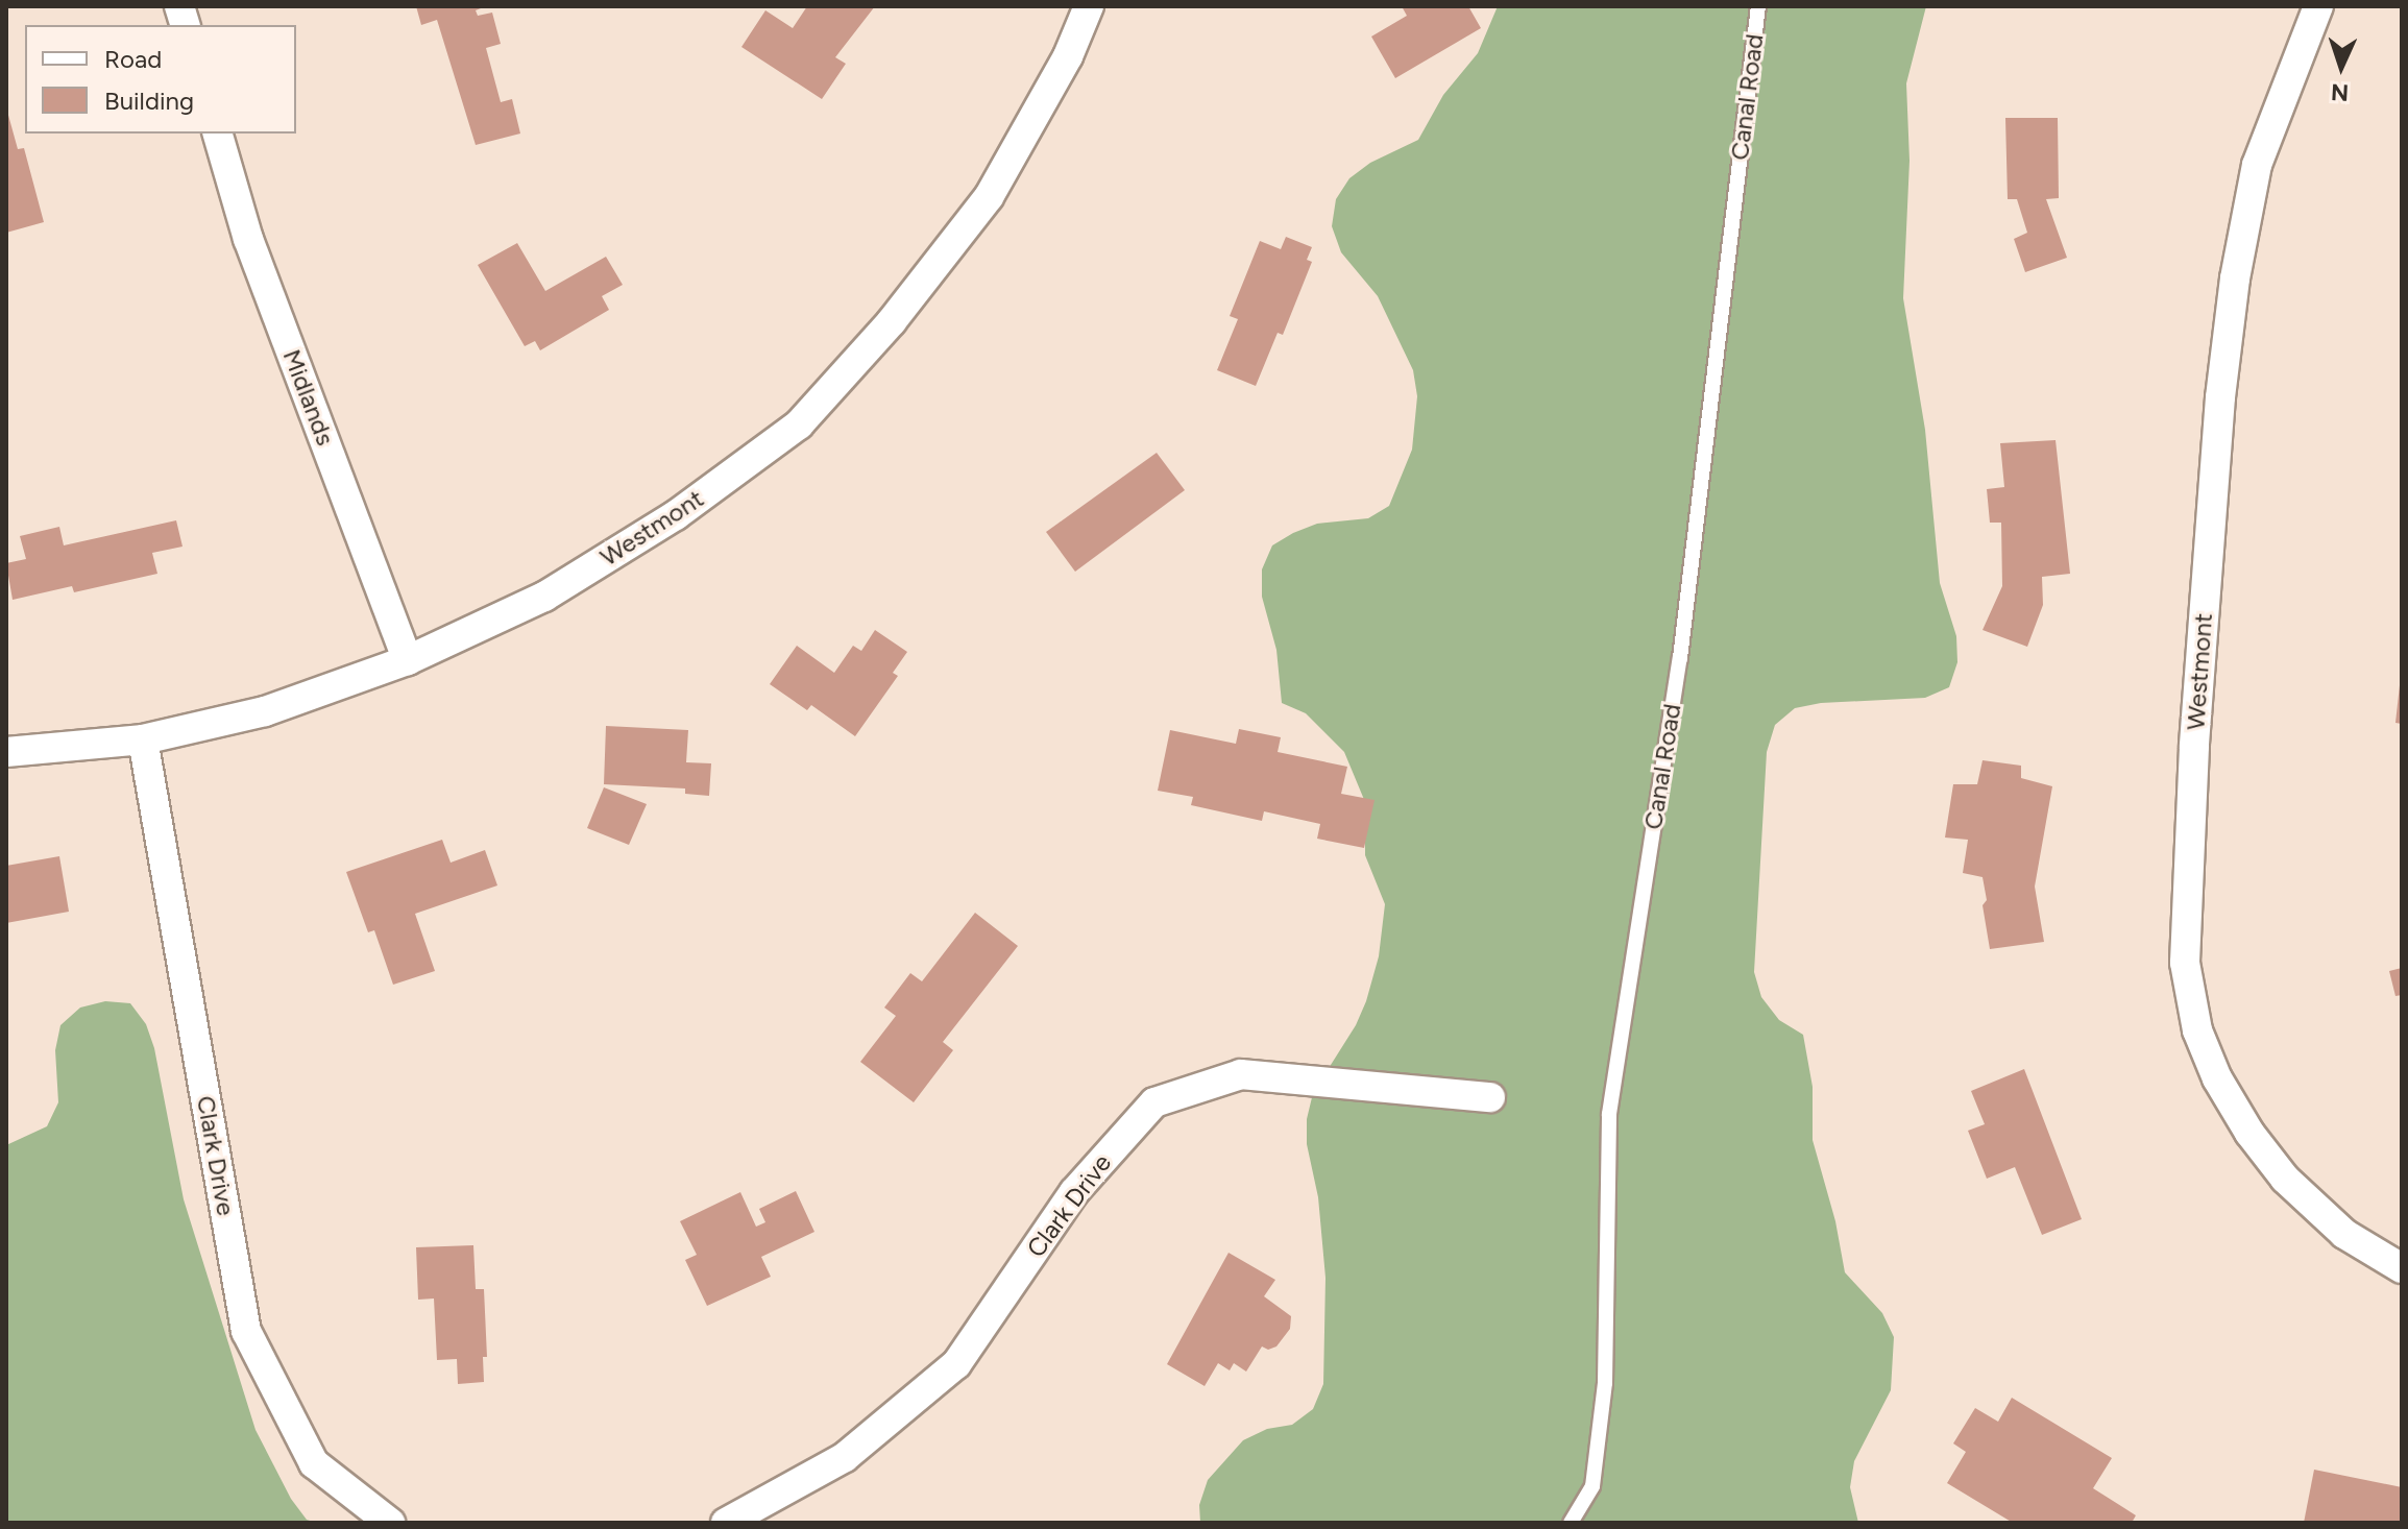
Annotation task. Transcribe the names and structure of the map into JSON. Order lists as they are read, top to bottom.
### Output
{
  "streets": {
    "street": ["Midlands", "Westmont", "Clark Drive"],
    "lane": ["Canal Road"]
  },
  "crossings": [
    ["Midlands", "Westmont"],
    ["Westmont", "Clark Drive"]
  ],
  "legend": ["Road", "Building"],
  "north": "bottom"
}
